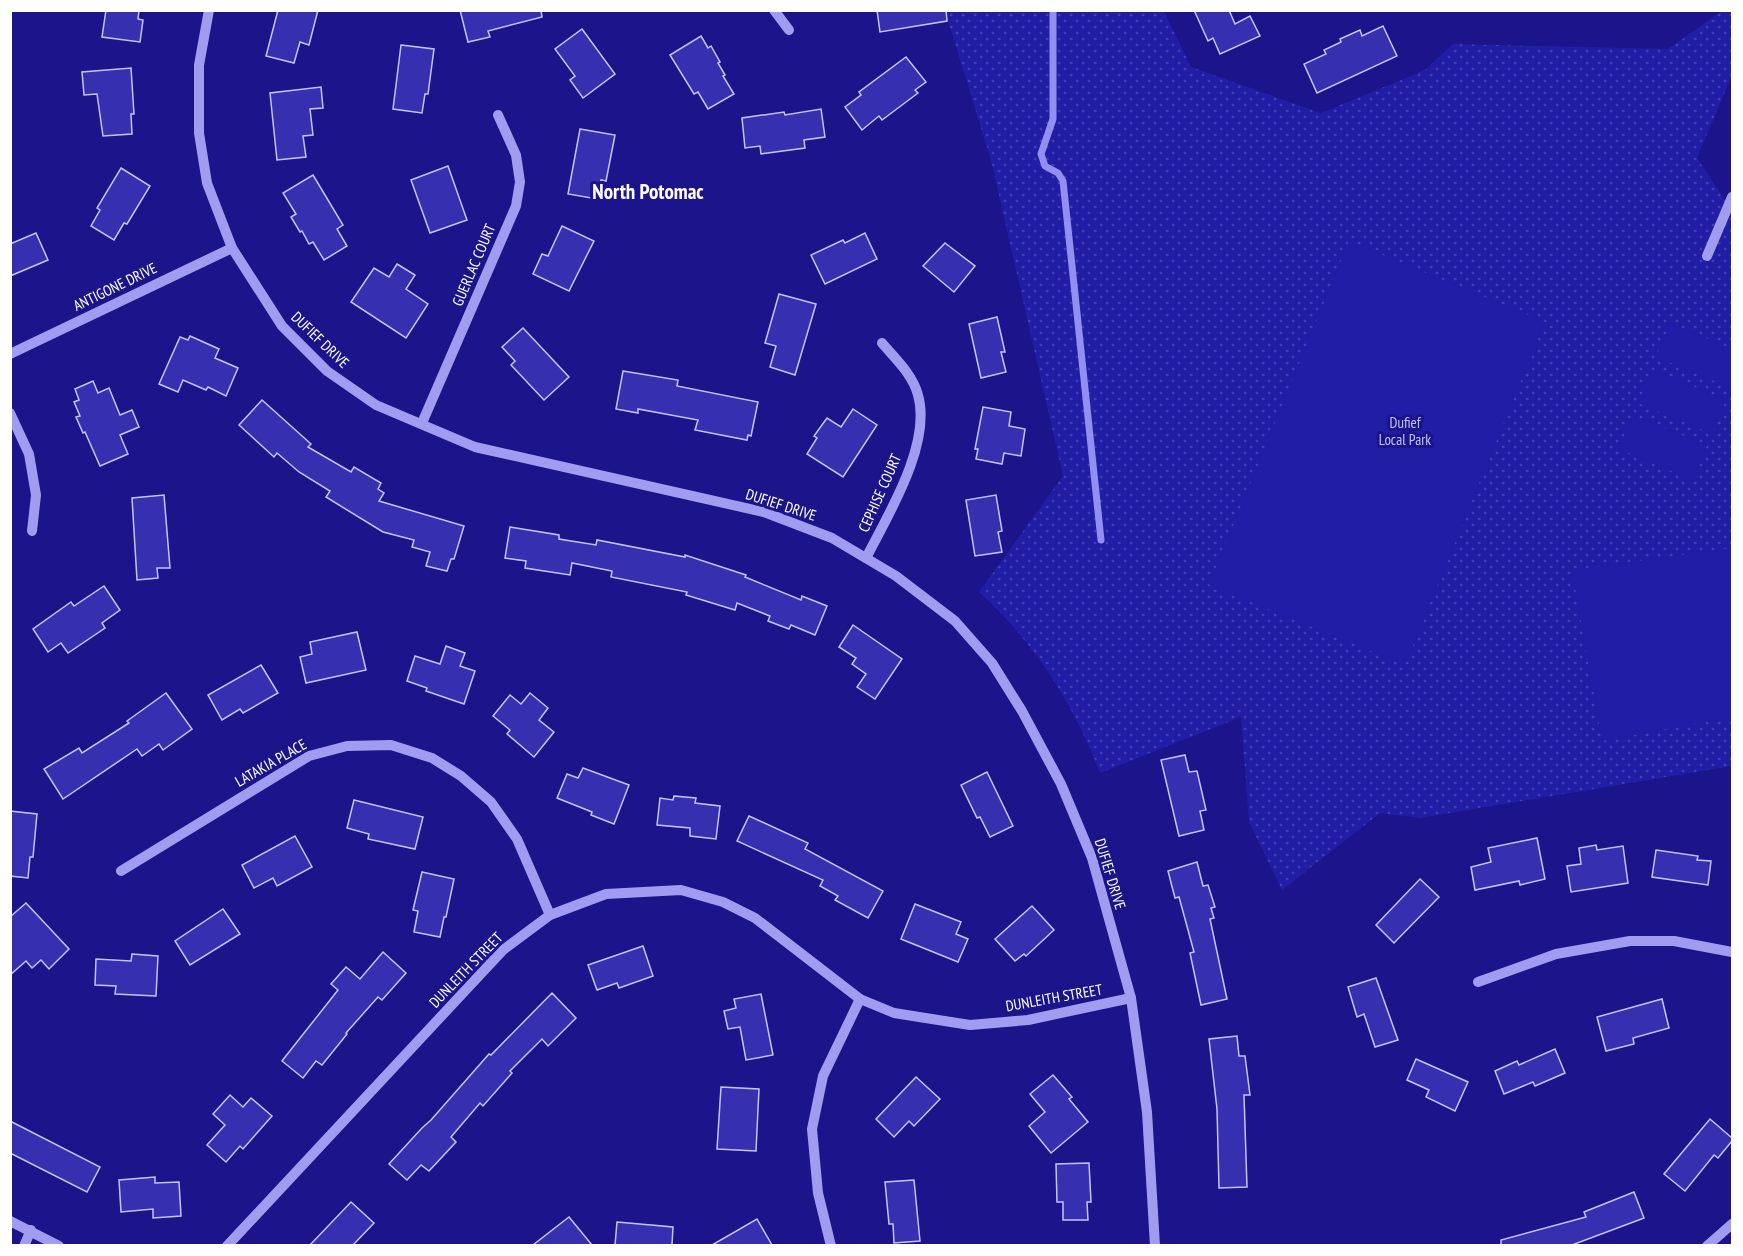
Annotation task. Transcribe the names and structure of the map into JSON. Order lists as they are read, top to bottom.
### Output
{
  "streets": {
    "street": [
      "GUERLAC COURT",
      "ANTIGONE DRIVE",
      "DUFIEF DRIVE",
      "CEPHISE COURT",
      "LATAKIA PLACE",
      "DUNLEITH STREET"
    ]
  },
  "crossings": [
    ["GUERLAC COURT", "DUFIEF DRIVE"],
    ["ANTIGONE DRIVE", "DUFIEF DRIVE"],
    ["DUFIEF DRIVE", "CEPHISE COURT"],
    ["DUFIEF DRIVE", "DUNLEITH STREET"],
    ["LATAKIA PLACE", "DUNLEITH STREET"]
  ],
  "districts": ["North Potomac"],
  "parks": ["Dufief Local Park"]
}
